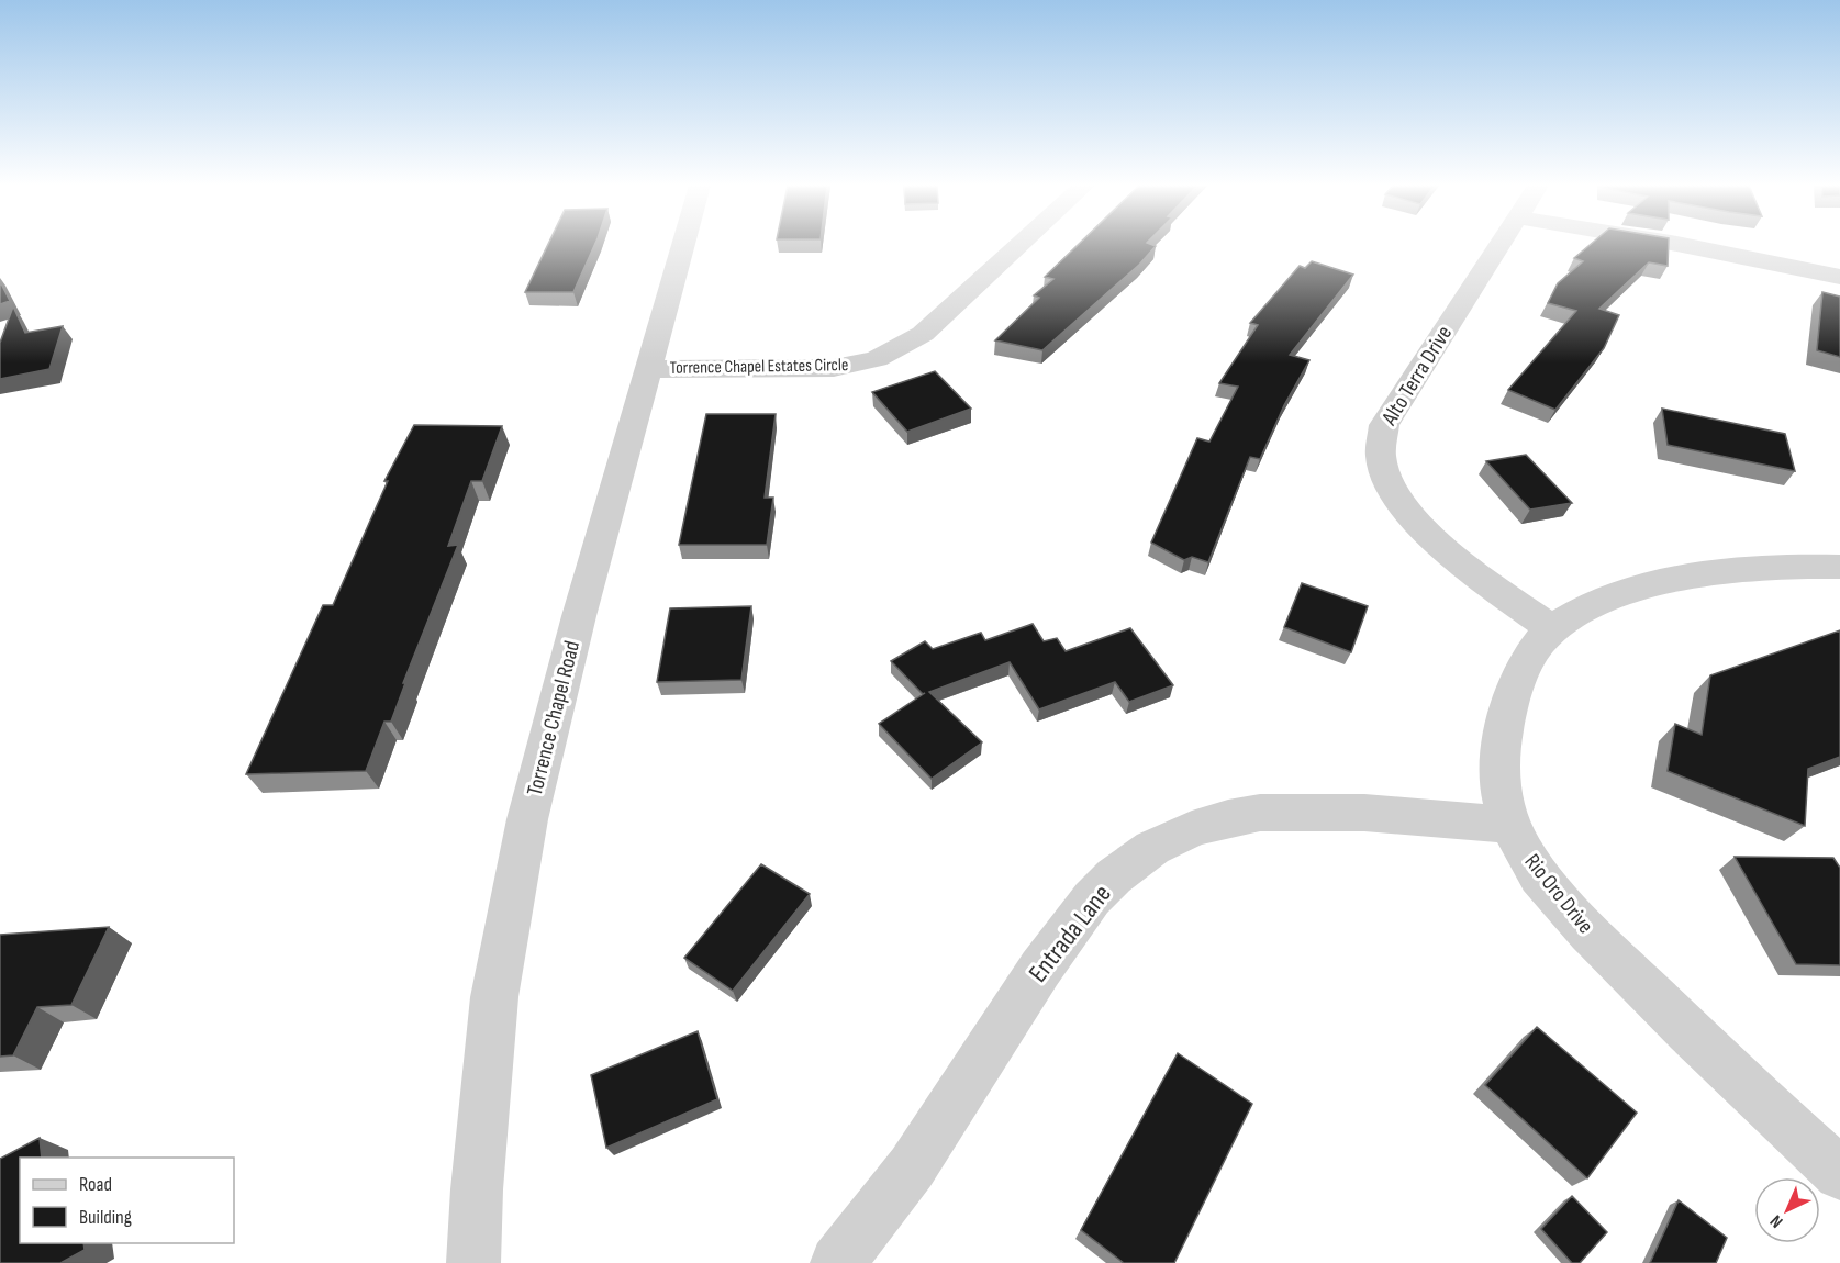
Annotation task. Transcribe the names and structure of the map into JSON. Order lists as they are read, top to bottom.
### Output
{
  "streets": {
    "street": [
      "Torrence Chapel Estates Circle",
      "Alto Terra Drive",
      "Torrence Chapel Road",
      "Rio Oro Drive",
      "Entrada Lane"
    ]
  },
  "crossings": [
    ["Torrence Chapel Estates Circle", "Torrence Chapel Road"],
    ["Alto Terra Drive", "Rio Oro Drive"],
    ["Rio Oro Drive", "Entrada Lane"]
  ],
  "legend": ["Road", "Building"],
  "north": "bottom left"
}
